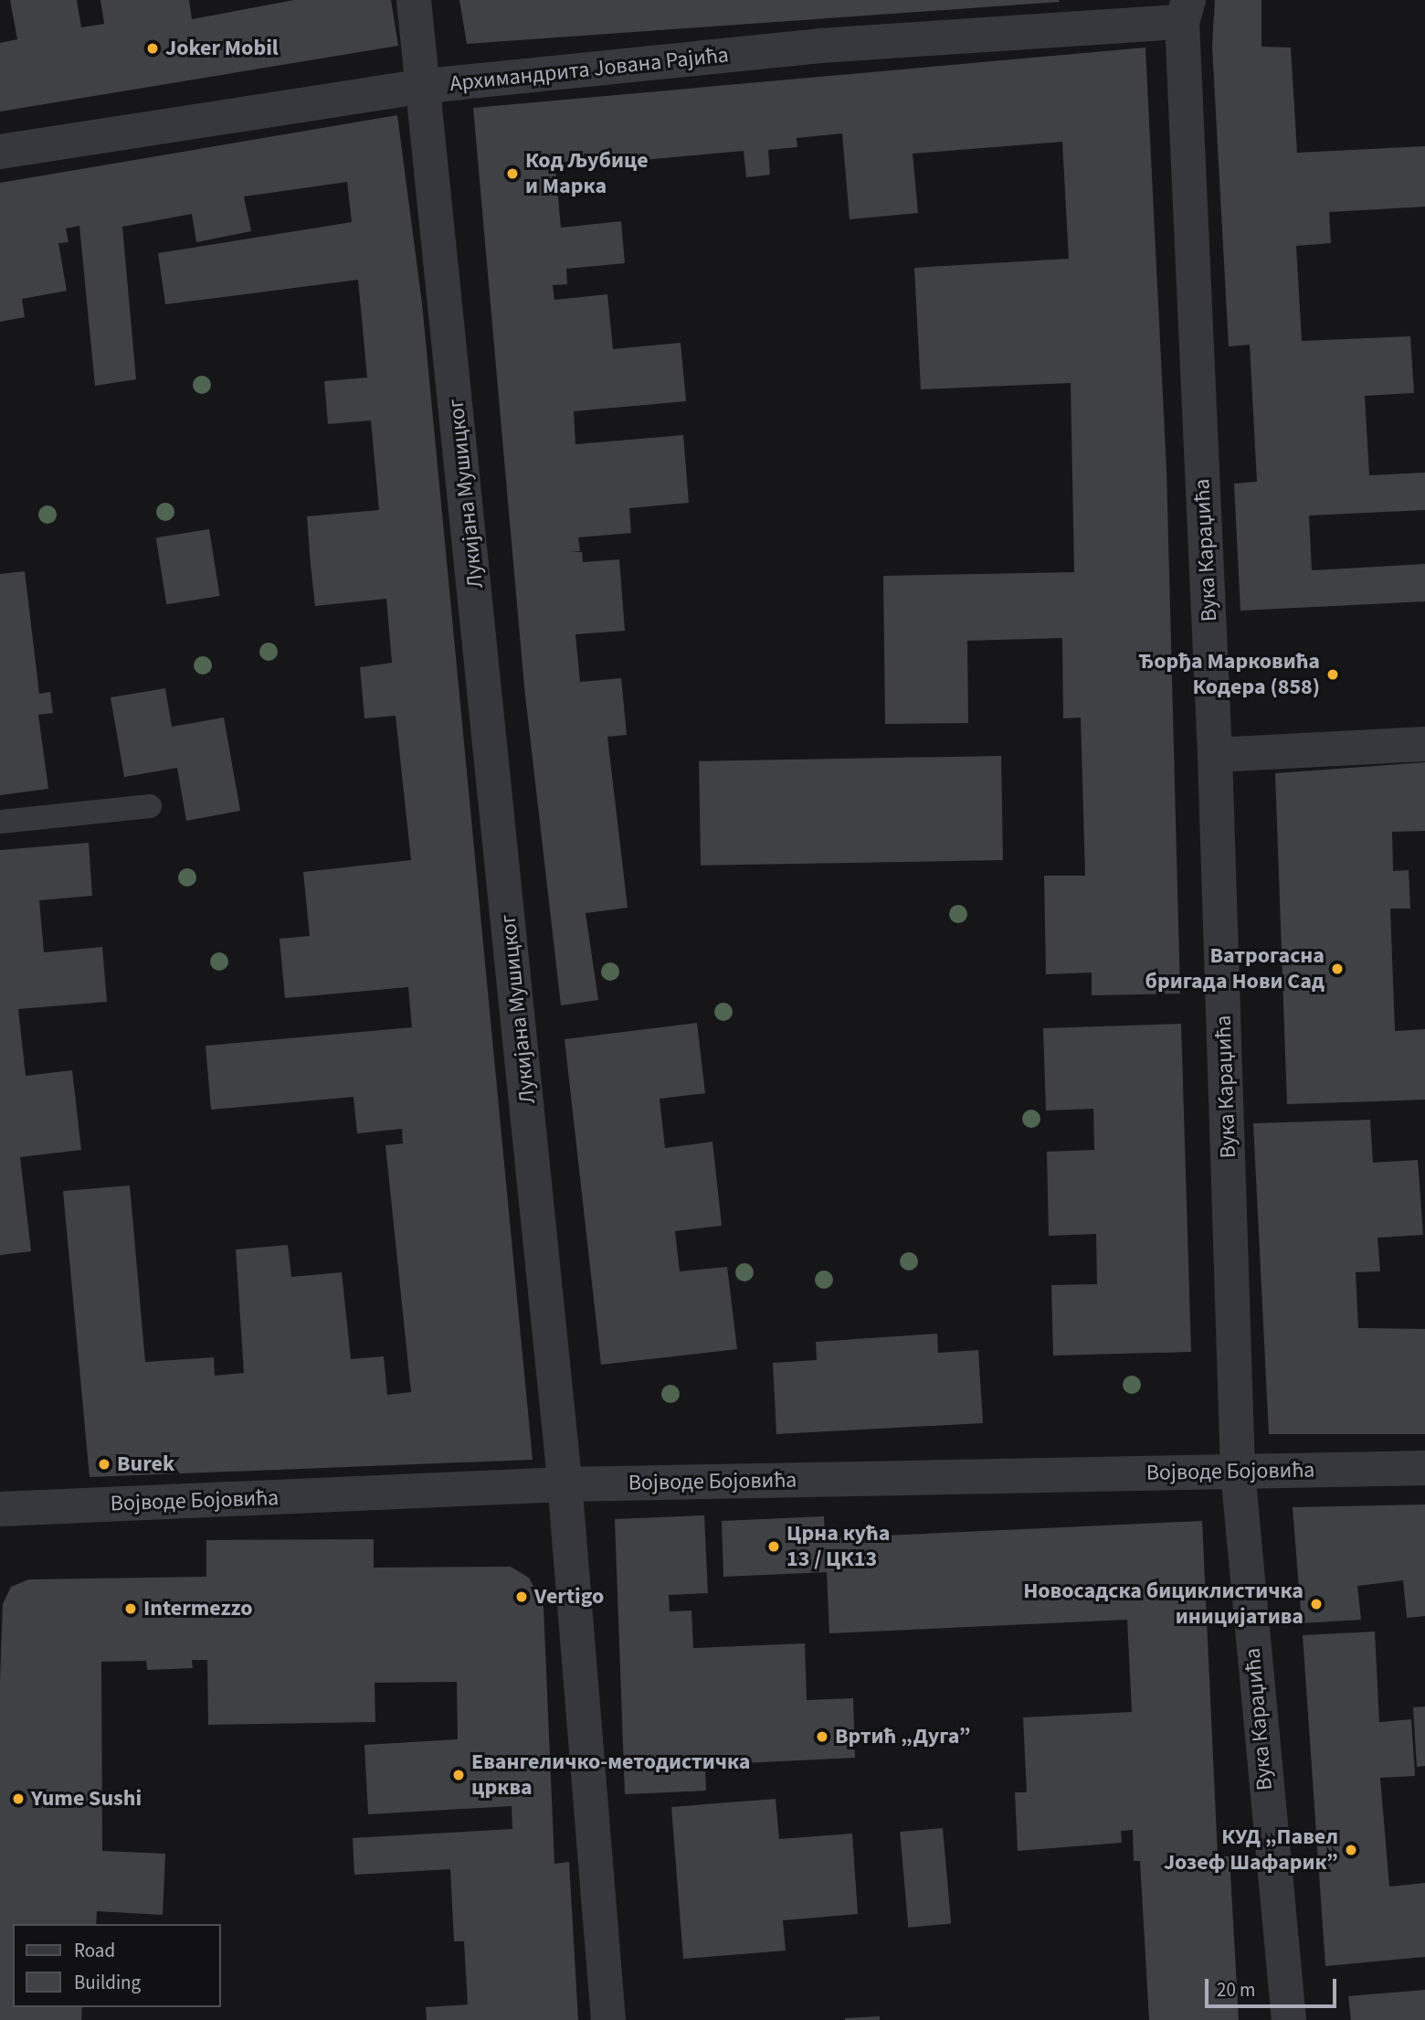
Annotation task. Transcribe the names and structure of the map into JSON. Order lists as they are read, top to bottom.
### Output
{
  "streets": {
    "street": [
      "Архимандрита Јована Рајића",
      "Лукијана Мушицког",
      "Вука Караџића",
      "Војводе Бојовића"
    ]
  },
  "crossings": [
    ["Архимандрита Јована Рајића", "Лукијана Мушицког"],
    ["Архимандрита Јована Рајића", "Вука Караџића"],
    ["Лукијана Мушицког", "Војводе Бојовића"],
    ["Вука Караџића", "Војводе Бојовића"]
  ],
  "places": [
    "Joker Mobil",
    "Код Љубице и Марка",
    "Ђорђа Марковића Кодера (858)",
    "Ватрогасна бригада Нови Сад",
    "Burek",
    "Црна кућа 13 / ЦК13",
    "Vertigo",
    "Новосадска бициклистичка иницијатива",
    "Intermezzo",
    "Вртић „Дуга”",
    "Евангеличко-методистичка црква",
    "Yume Sushi",
    "КУД „Павел Јозеф Шафарик”"
  ],
  "legend": ["Road", "Building"],
  "scale_bar": "20 m"
}
